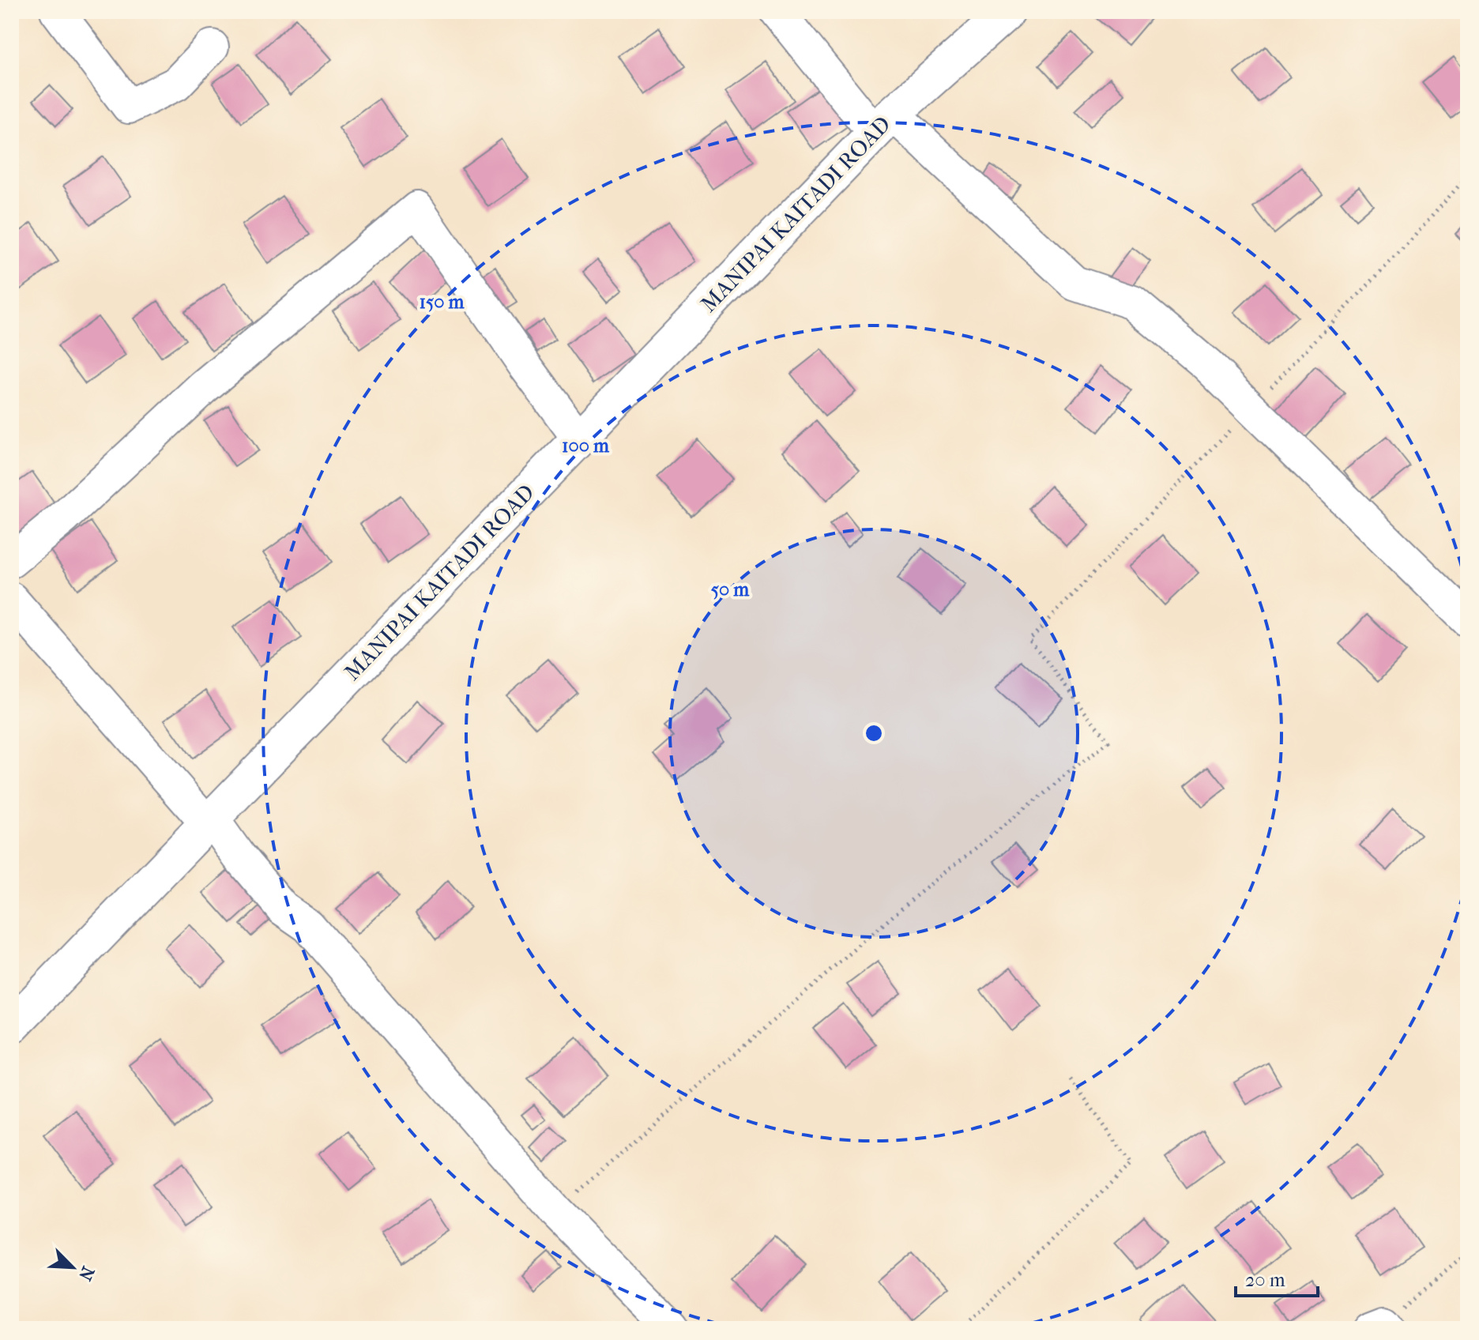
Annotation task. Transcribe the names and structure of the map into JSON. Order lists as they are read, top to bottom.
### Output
{
  "streets": {
    "main road": ["MANIPAI KAITADI ROAD"]
  },
  "scale_bar": "20 m",
  "north": "bottom right",
  "rings": ["150 m", "100 m", "50 m"]
}
